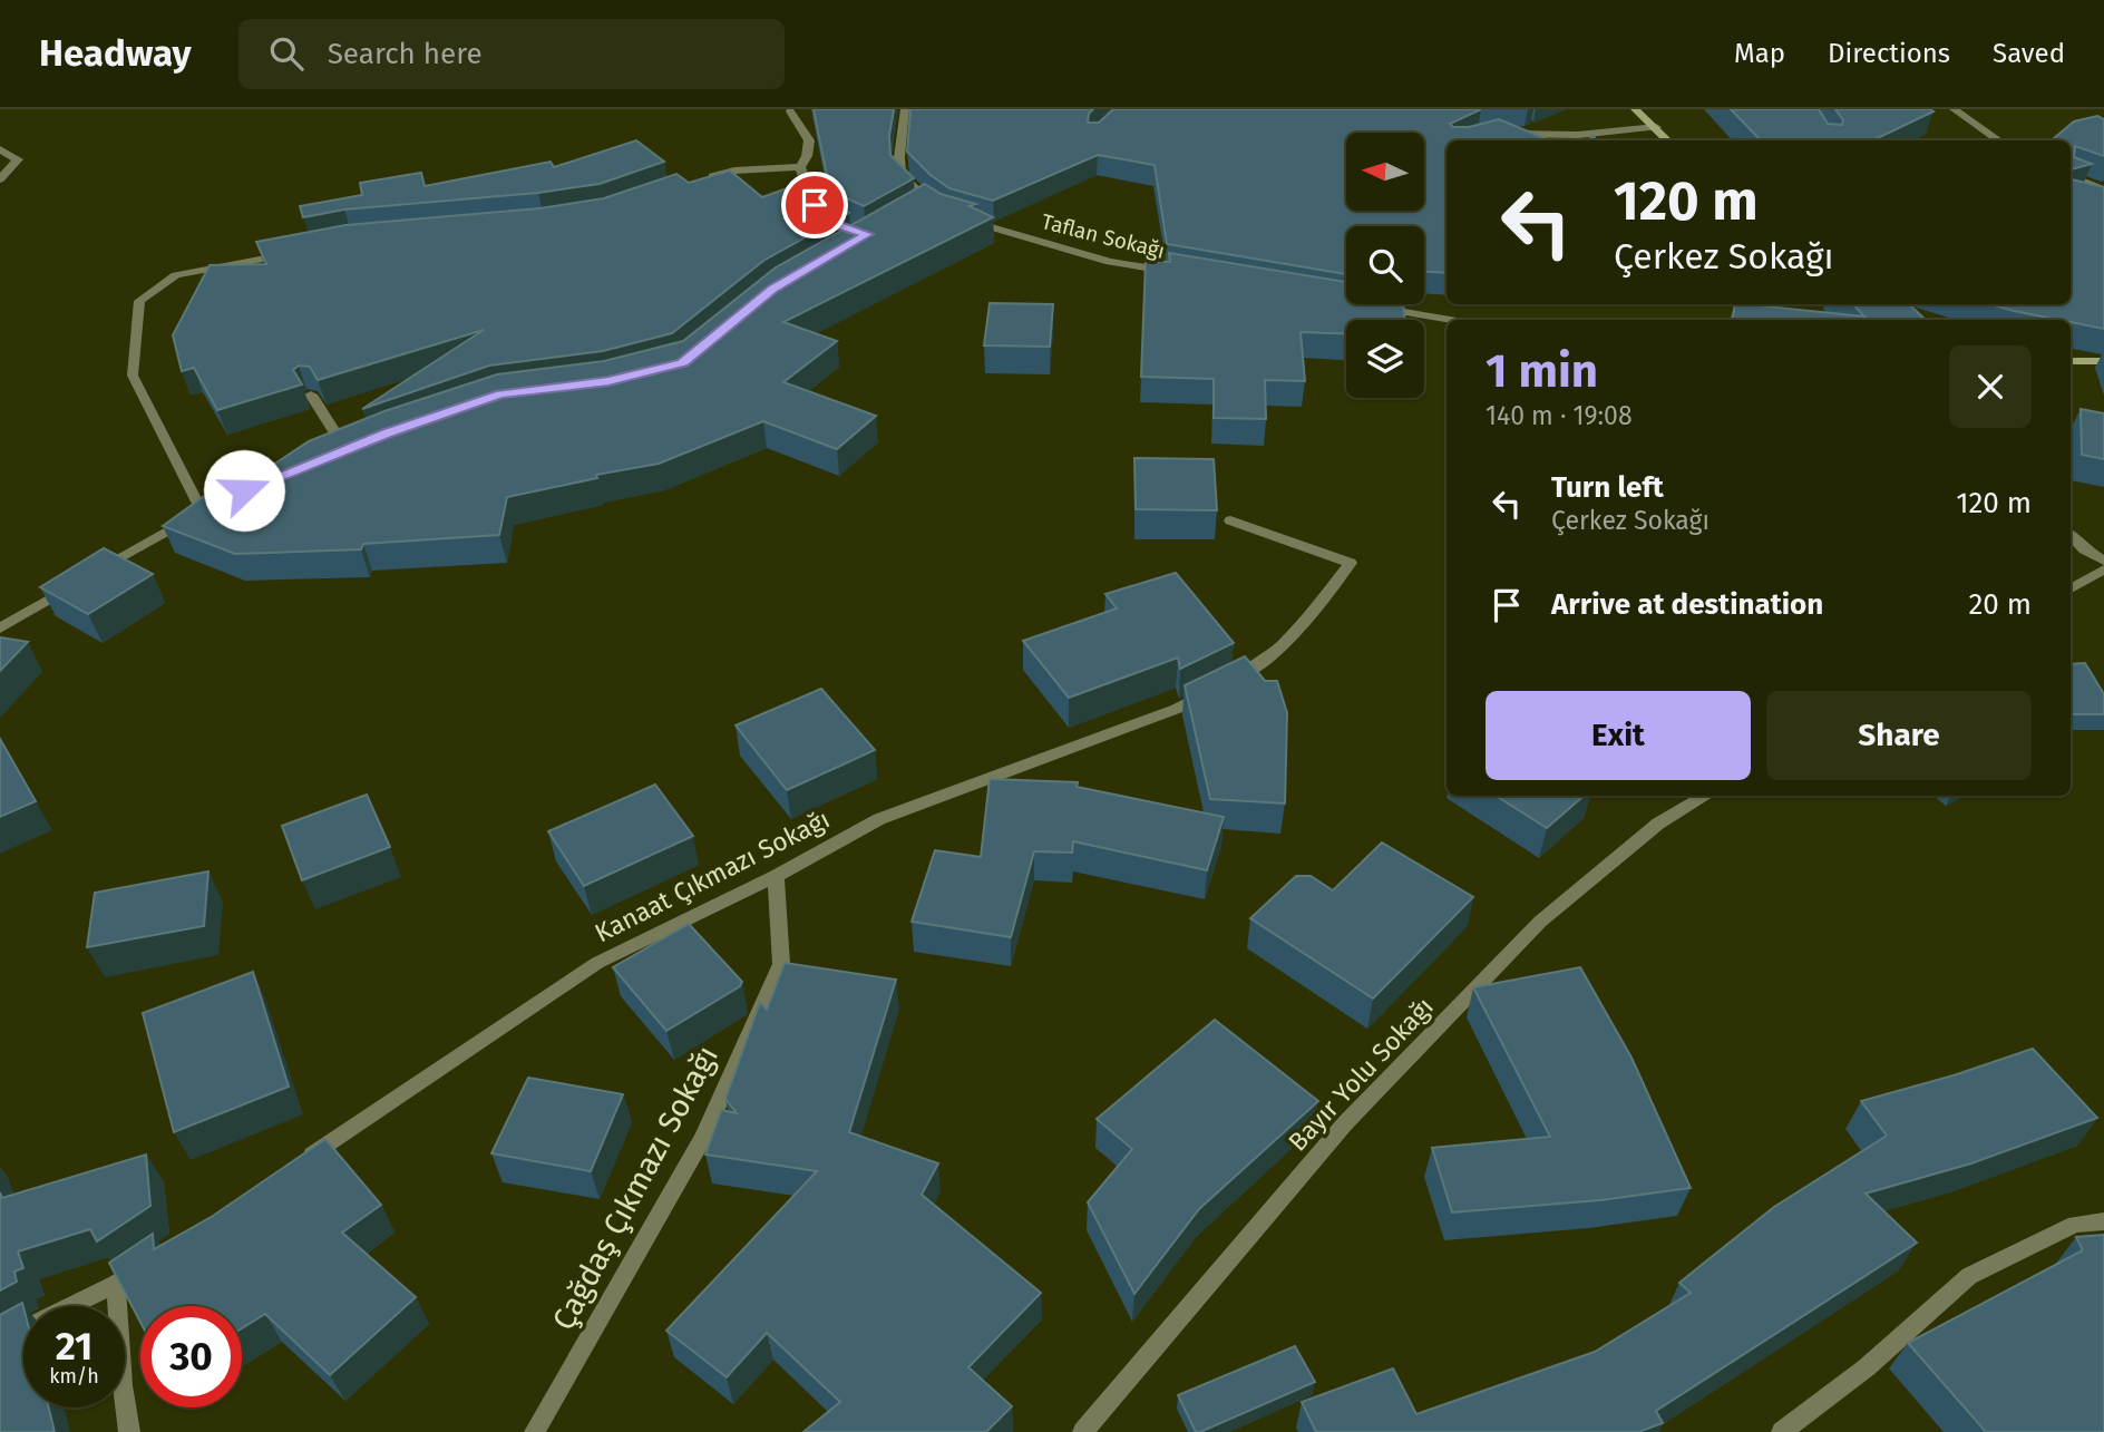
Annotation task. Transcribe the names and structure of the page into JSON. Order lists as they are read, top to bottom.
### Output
{
  "streets": {
    "street": [
      "Taflan Sokağı",
      "Kanaat Çıkmazı Sokağı",
      "Bayır Yolu Sokağı",
      "Çağdaş Çıkmazı Sokağı"
    ]
  },
  "crossings": [
    ["Kanaat Çıkmazı Sokağı", "Çağdaş Çıkmazı Sokağı"]
  ],
  "north": "left",
  "page": {
    "header": "Headway",
    "search": "Search here",
    "nav": ["Map", "Directions", "Saved"],
    "turn": ["120 m", "Çerkez Sokağı"],
    "heading": ["1 min", "140 m · 19:08"],
    "list": [
      {
        "name": "Turn left",
        "note": "Çerkez Sokağı",
        "value": "120 m"
      },
      {
        "name": "Arrive at destination",
        "value": "20 m"
      }
    ],
    "buttons": ["Exit", "Share"],
    "speed": "21 km/h",
    "limit": "30"
  }
}
